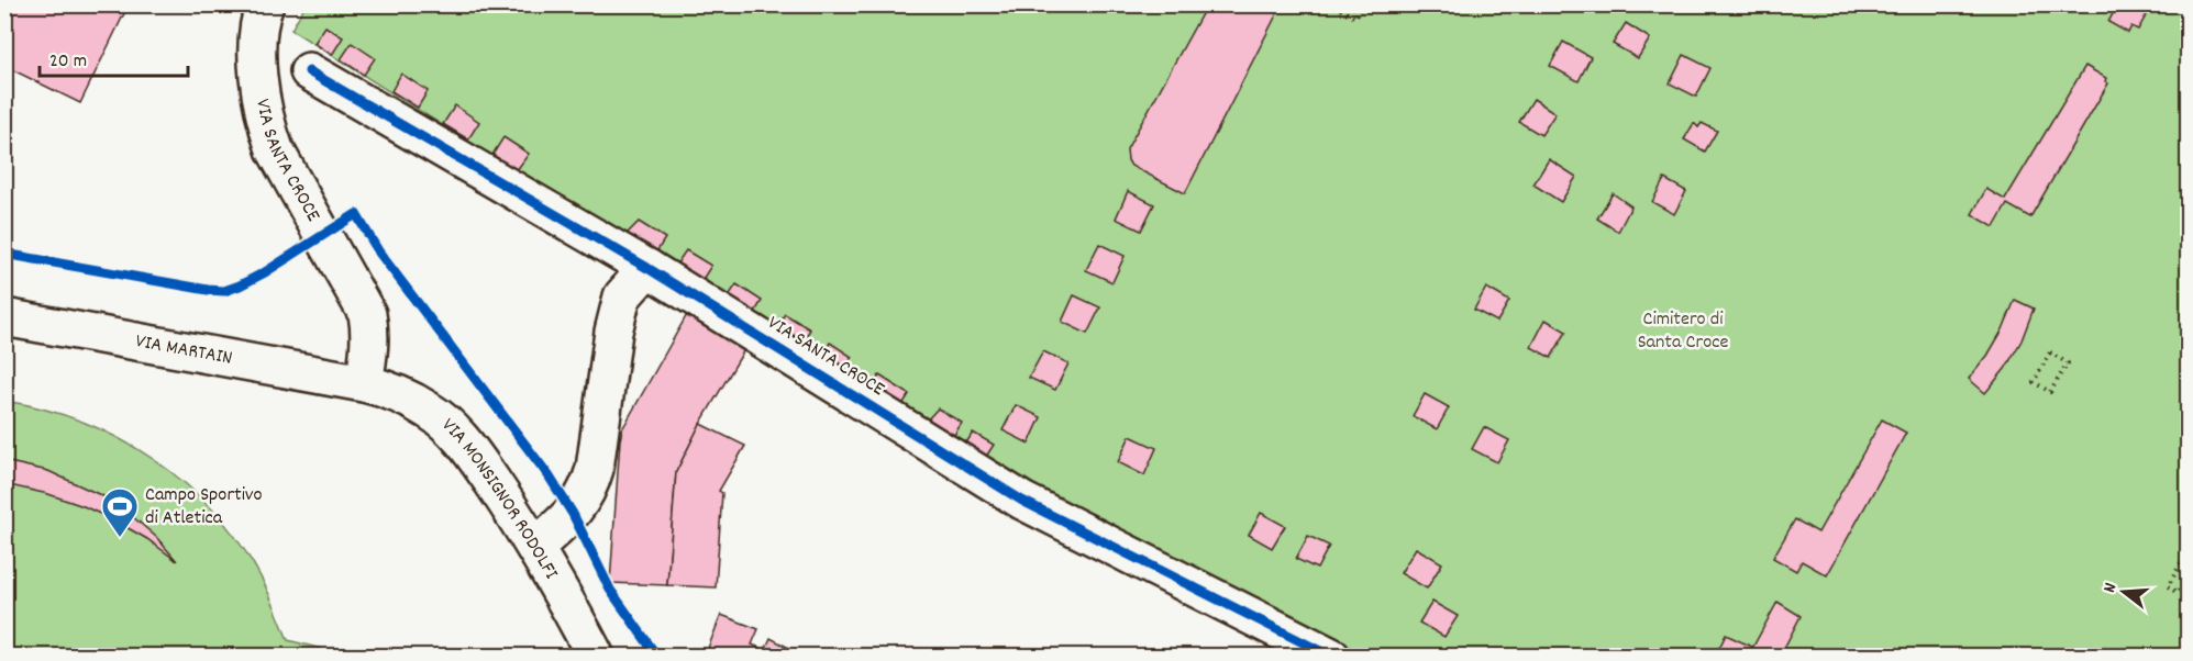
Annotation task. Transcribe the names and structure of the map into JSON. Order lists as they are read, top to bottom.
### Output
{
  "streets": {
    "street": ["VIA SANTA CROCE", "VIA MARTAIN", "VIA MONSIGNOR RODOLFI"]
  },
  "crossings": [
    ["VIA SANTA CROCE", "VIA MARTAIN"],
    ["VIA SANTA CROCE", "VIA MONSIGNOR RODOLFI"],
    ["VIA MARTAIN", "VIA MONSIGNOR RODOLFI"]
  ],
  "parks": ["Cimitero di Santa Croce"],
  "places": {
    "sports": ["Campo Sportivo di Atletica"]
  },
  "scale_bar": "20 m",
  "north": "left"
}
